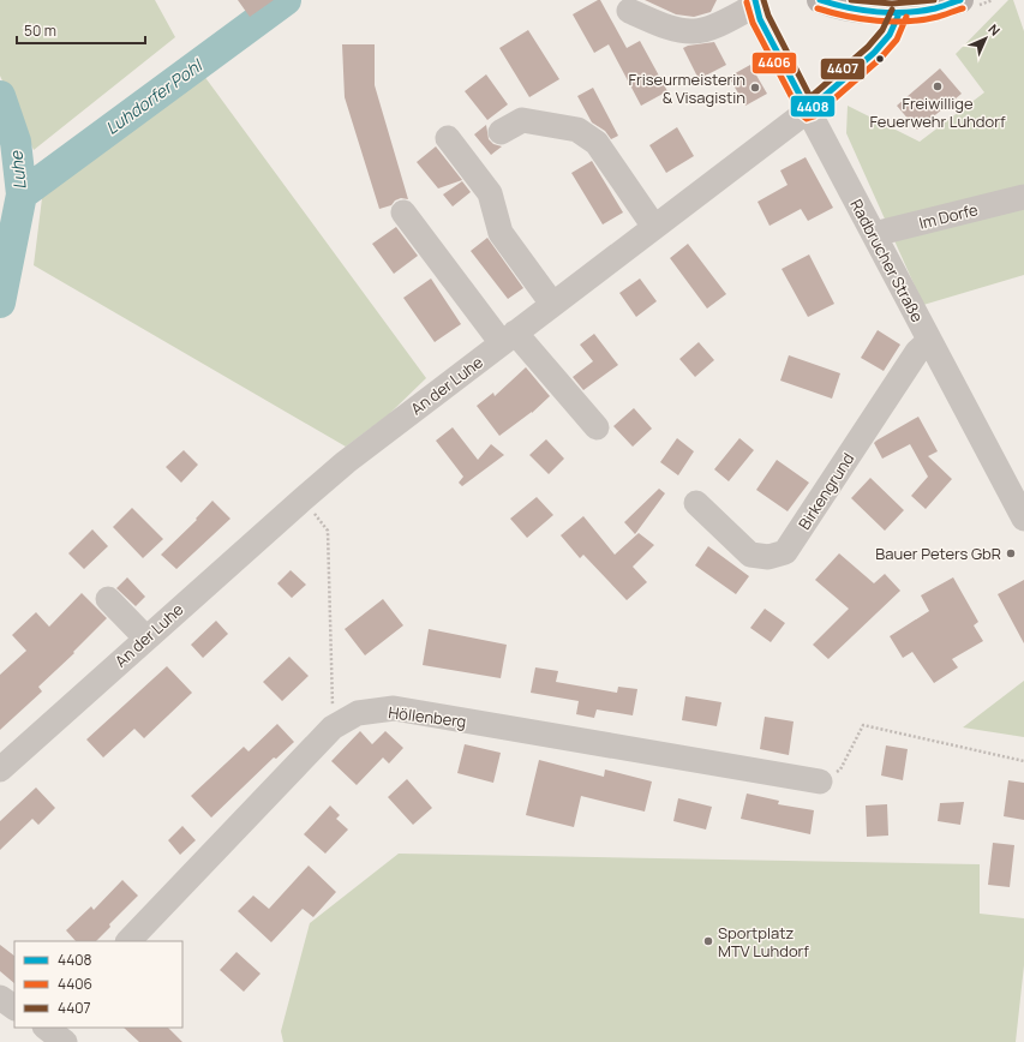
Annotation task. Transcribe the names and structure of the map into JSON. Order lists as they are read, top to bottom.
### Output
{
  "streets": {
    "street": [
      "Im Dorfe",
      "Radbrucher Straße",
      "An der Luhe",
      "Birkengrund",
      "Höllenberg"
    ]
  },
  "crossings": [
    ["Im Dorfe", "Radbrucher Straße"],
    ["Radbrucher Straße", "An der Luhe"],
    ["Radbrucher Straße", "Birkengrund"]
  ],
  "water": ["Luhdorfer Pohl", "Luhe"],
  "places": [
    "Freiwillige Feuerwehr Luhdorf",
    "Friseurmeisterin & Visagistin",
    "Bauer Peters GbR",
    "Sportplatz MTV Luhdorf"
  ],
  "lines": ["transit line 4408", "transit line 4407", "transit line 4406"],
  "legend": ["4408", "4406", "4407"],
  "scale_bar": "50 m",
  "north": "top right"
}
